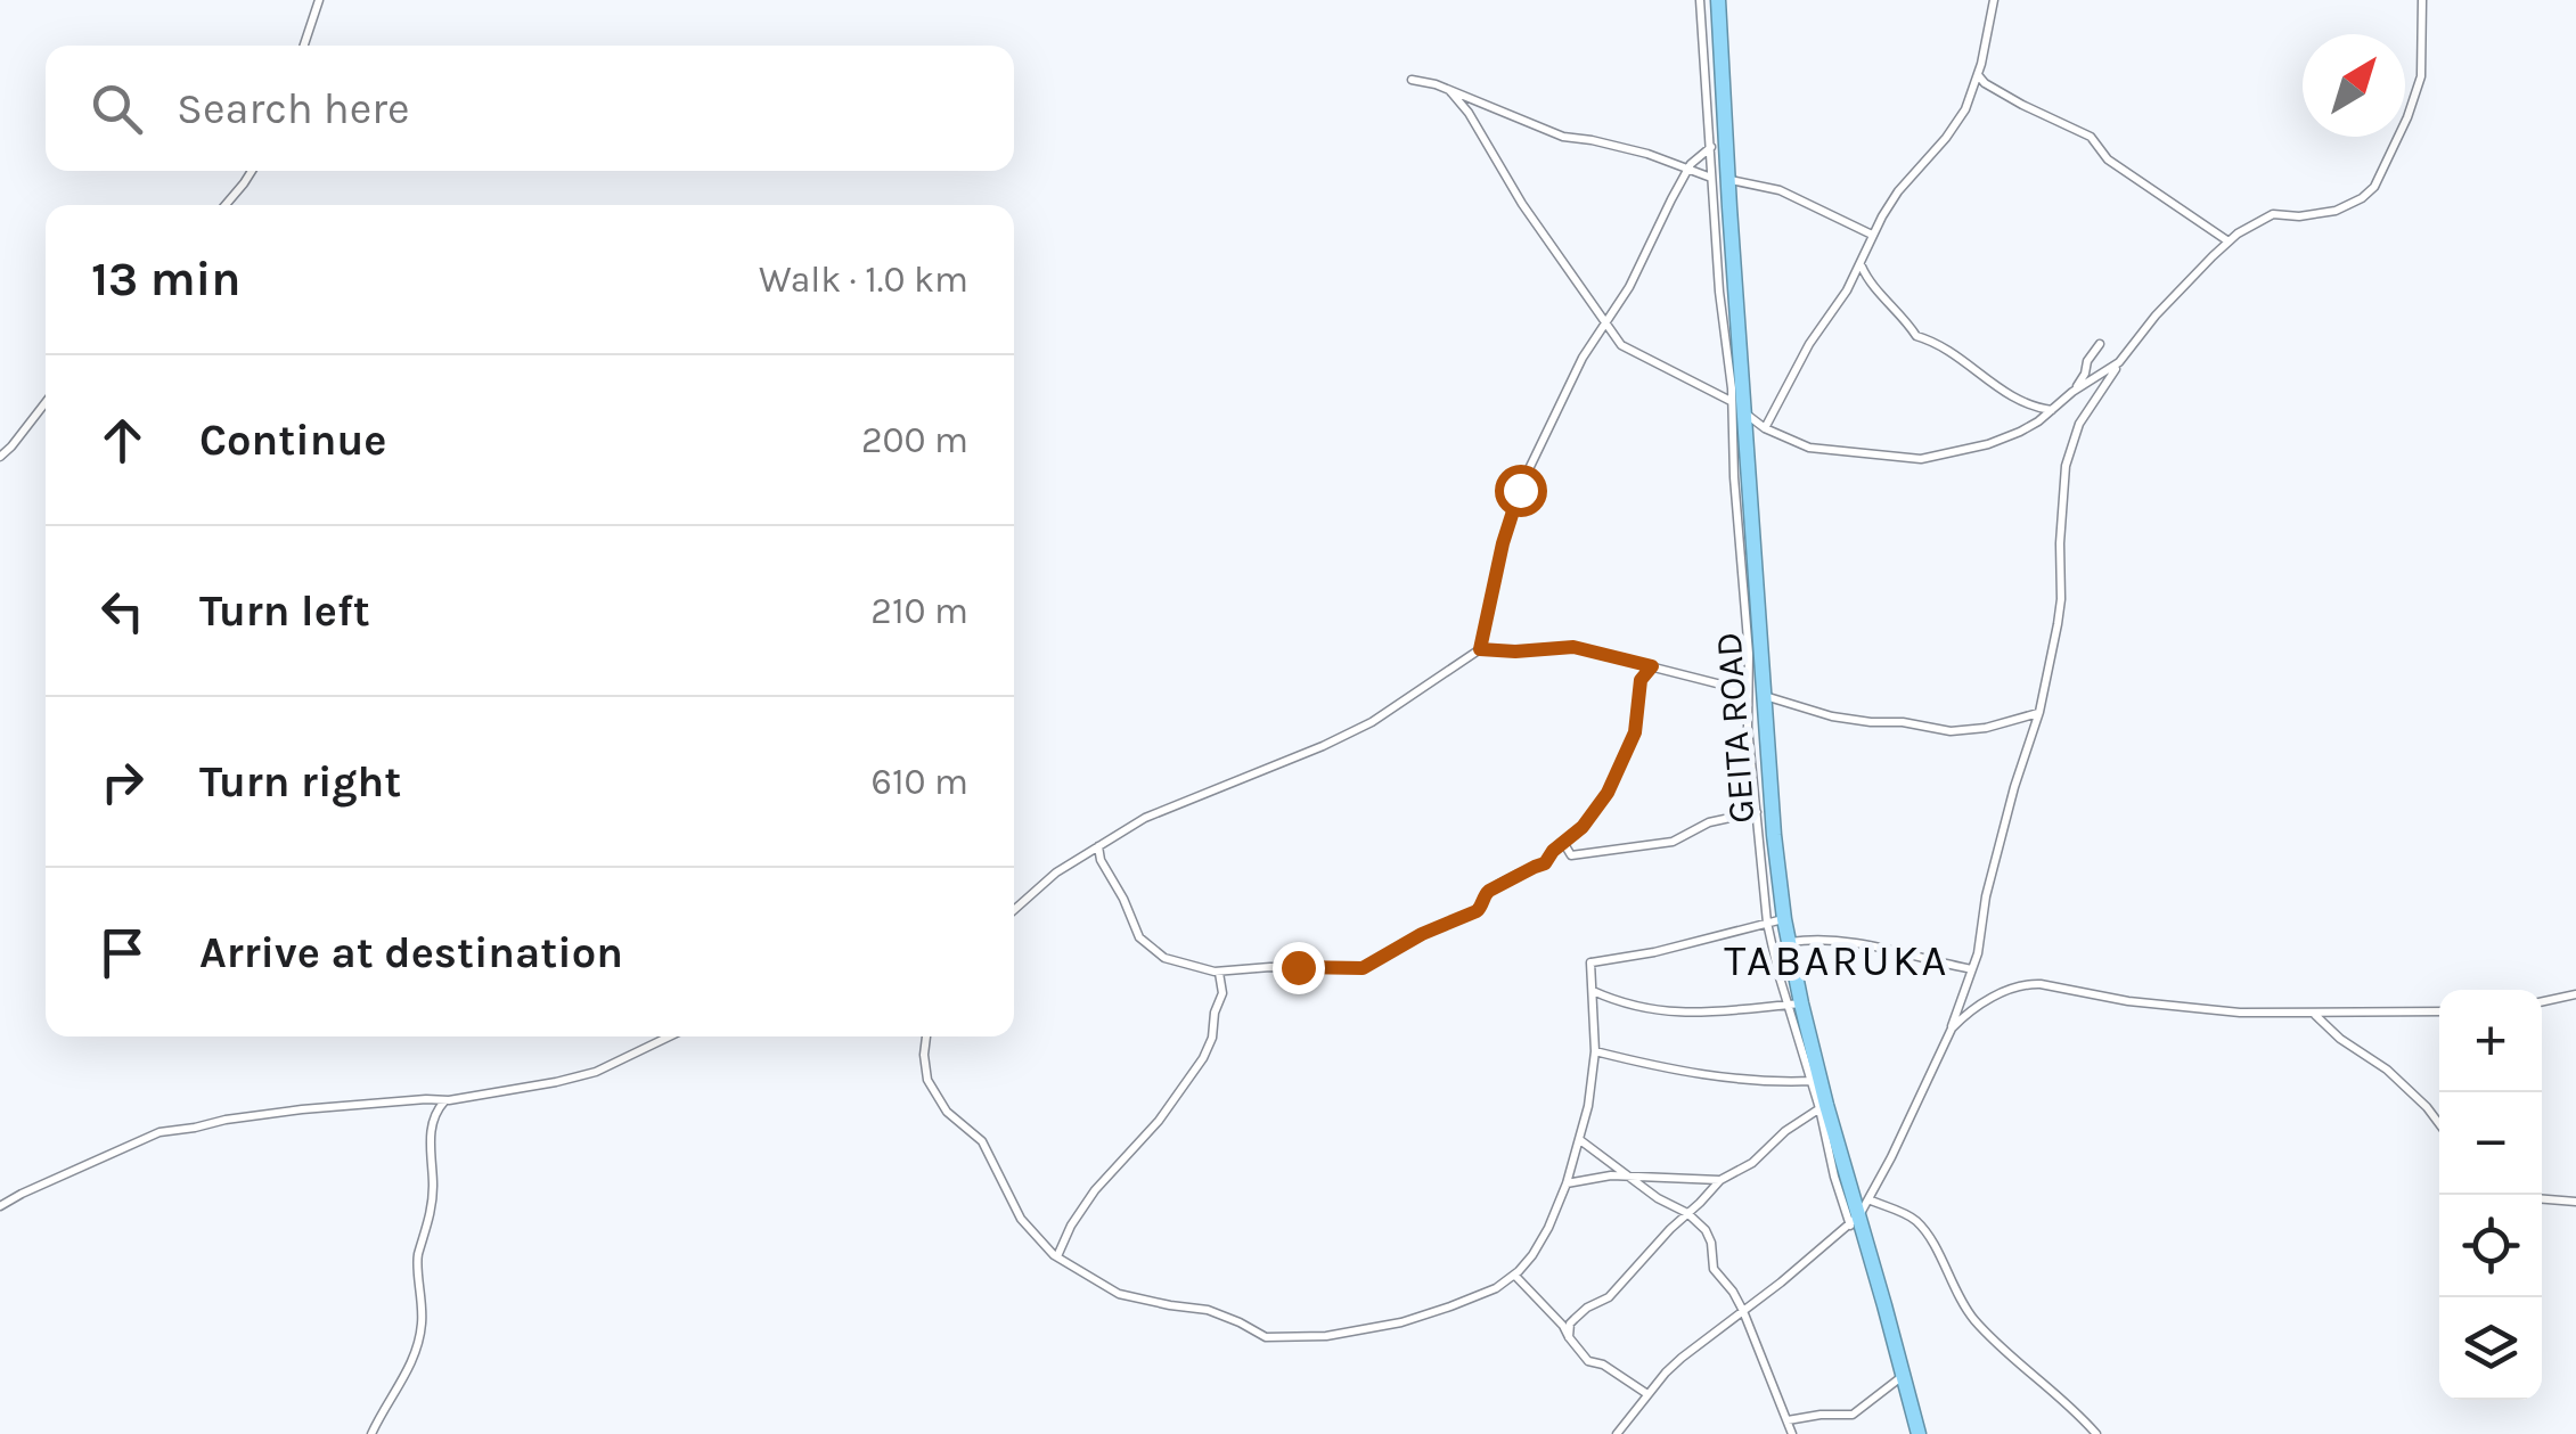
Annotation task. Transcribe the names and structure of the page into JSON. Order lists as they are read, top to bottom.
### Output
{
  "streets": {
    "highway": ["GEITA ROAD"]
  },
  "districts": ["TABARUKA"],
  "north": "top right",
  "page": {
    "search": "Search here",
    "heading": ["13 min", "Walk · 1.0 km"],
    "list": [
      ["Continue", "200 m"],
      ["Turn left", "210 m"],
      ["Turn right", "610 m"],
      "Arrive at destination"
    ],
    "map_buttons": ["+", "−"]
  }
}
